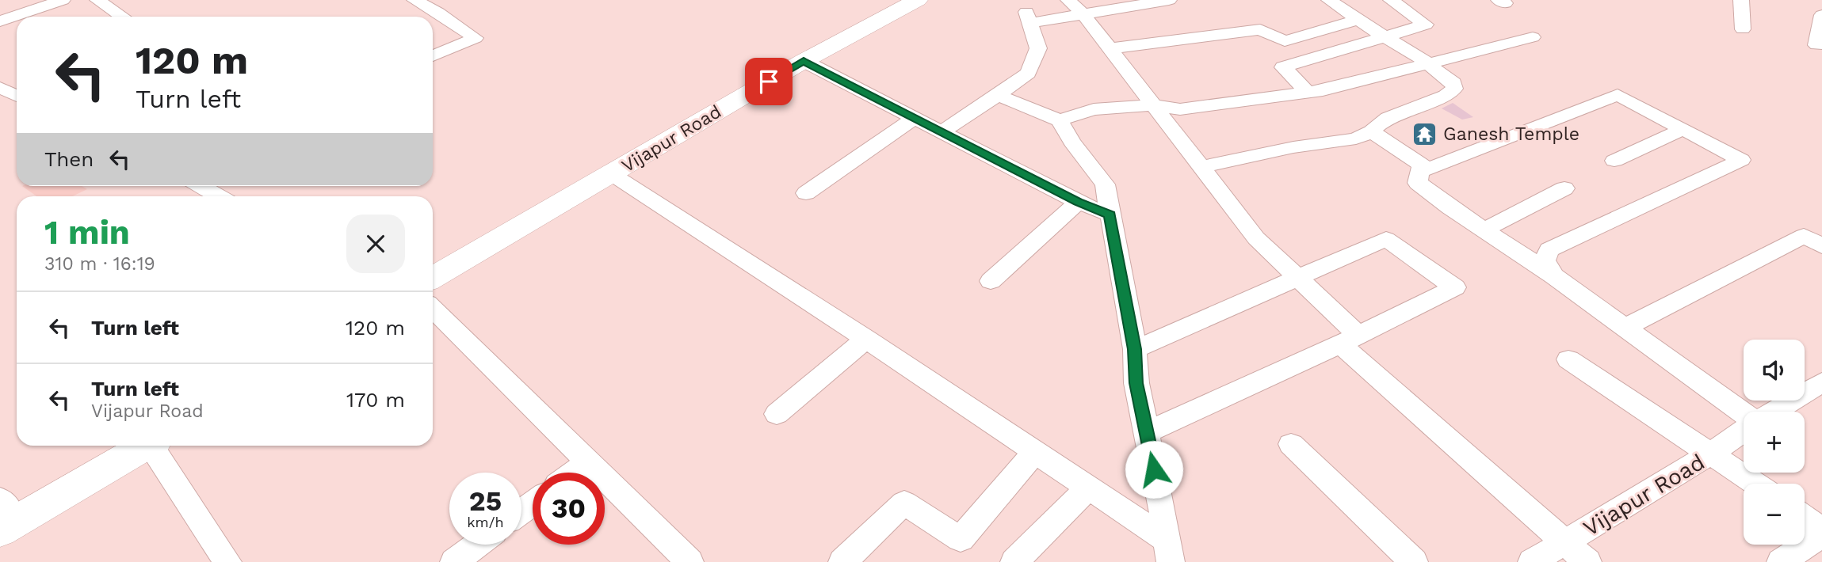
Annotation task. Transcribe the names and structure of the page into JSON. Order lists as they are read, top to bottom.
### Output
{
  "streets": {
    "main road": ["Vijapur Road"]
  },
  "places": {
    "temple": ["Ganesh Temple"]
  },
  "page": {
    "turn": ["120 m", "Turn left"],
    "then": "Then",
    "heading": ["1 min", "310 m · 16:19"],
    "list": [
      {
        "name": "Turn left",
        "value": "120 m"
      },
      {
        "name": "Turn left",
        "note": "Vijapur Road",
        "value": "170 m"
      }
    ],
    "map_buttons": ["+", "−"],
    "speed": "25 km/h",
    "limit": "30"
  }
}
